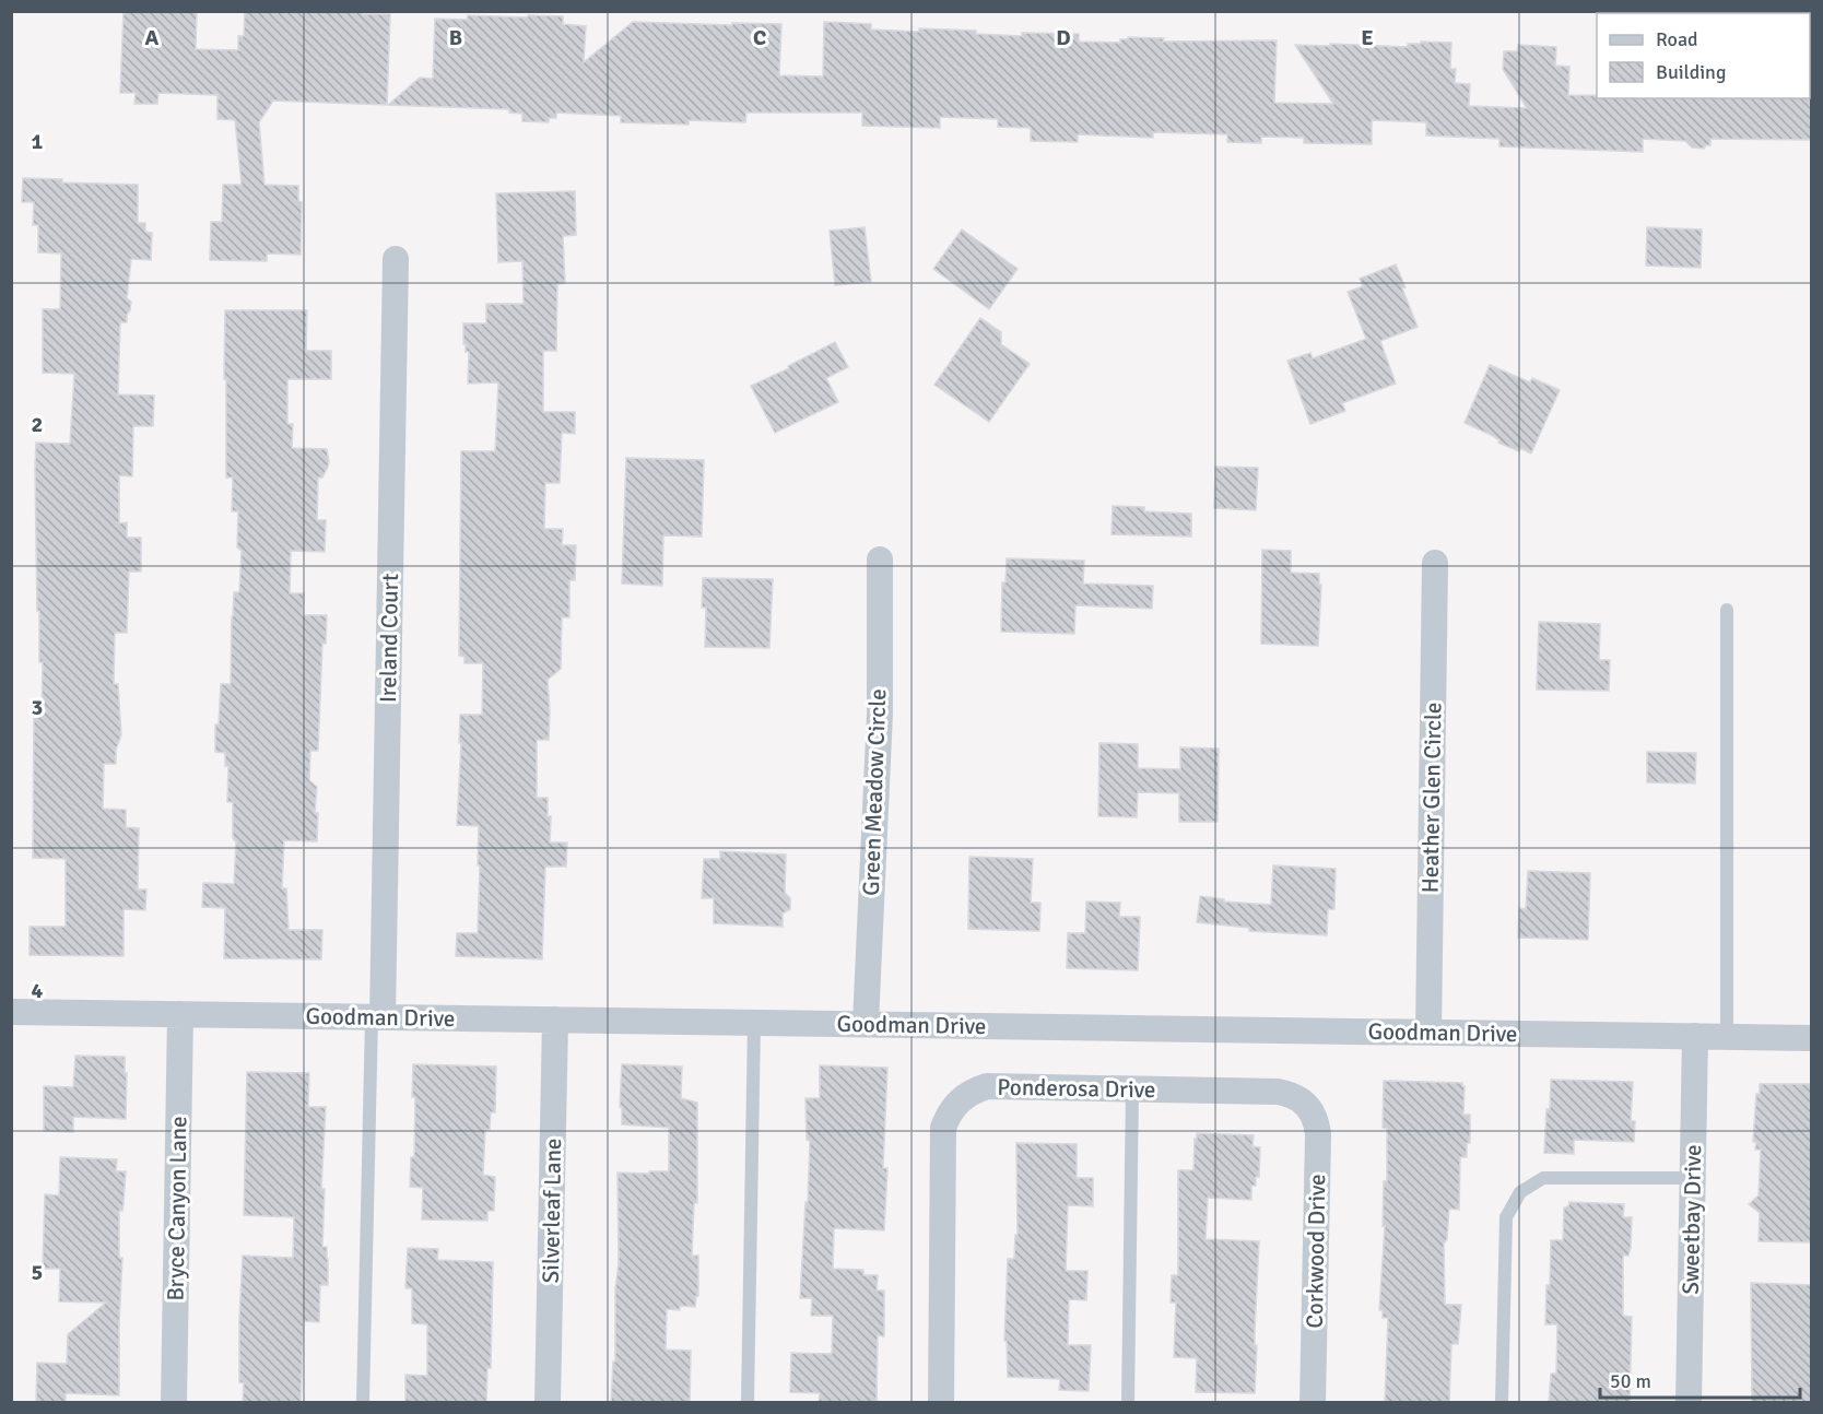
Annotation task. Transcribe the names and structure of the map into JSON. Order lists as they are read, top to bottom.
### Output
{
  "streets": {
    "street": [
      "Ireland Court",
      "Green Meadow Circle",
      "Heather Glen Circle",
      "Goodman Drive",
      "Ponderosa Drive",
      "Bryce Canyon Lane",
      "Silverleaf Lane",
      "Sweetbay Drive",
      "Corkwood Drive"
    ]
  },
  "crossings": [
    ["Ireland Court", "Goodman Drive"],
    ["Green Meadow Circle", "Goodman Drive"],
    ["Heather Glen Circle", "Goodman Drive"],
    ["Goodman Drive", "Bryce Canyon Lane"],
    ["Goodman Drive", "Silverleaf Lane"],
    ["Goodman Drive", "Sweetbay Drive"],
    ["Ponderosa Drive", "Corkwood Drive"]
  ],
  "legend": ["Road", "Building"],
  "scale_bar": "50 m",
  "grid": {
    "columns": [
      "A",
      "B",
      "C",
      "D",
      "E"
    ],
    "rows": [
      "1",
      "2",
      "3",
      "4",
      "5"
    ]
  }
}
